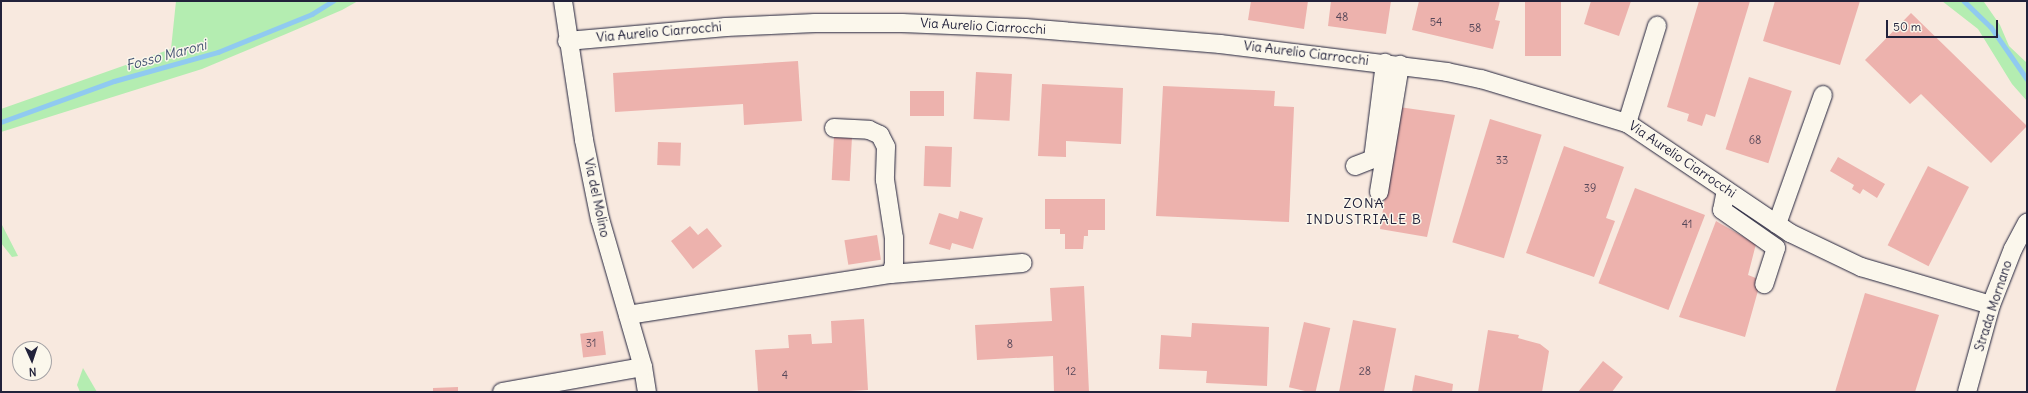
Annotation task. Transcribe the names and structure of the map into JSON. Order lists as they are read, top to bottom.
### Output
{
  "streets": {
    "street": ["Via Aurelio Ciarrocchi", "Via del Molino", "Strada Mornano"]
  },
  "crossings": [
    ["Via Aurelio Ciarrocchi", "Via del Molino"],
    ["Via Aurelio Ciarrocchi", "Strada Mornano"]
  ],
  "districts": ["ZONA INDUSTRIALE B"],
  "water": ["Fosso Maroni"],
  "house_numbers": [
    "48",
    "54",
    "58",
    "68",
    "33",
    "39",
    "41",
    "31",
    "8",
    "12",
    "28",
    "4"
  ],
  "scale_bar": "50 m",
  "north": "bottom"
}
